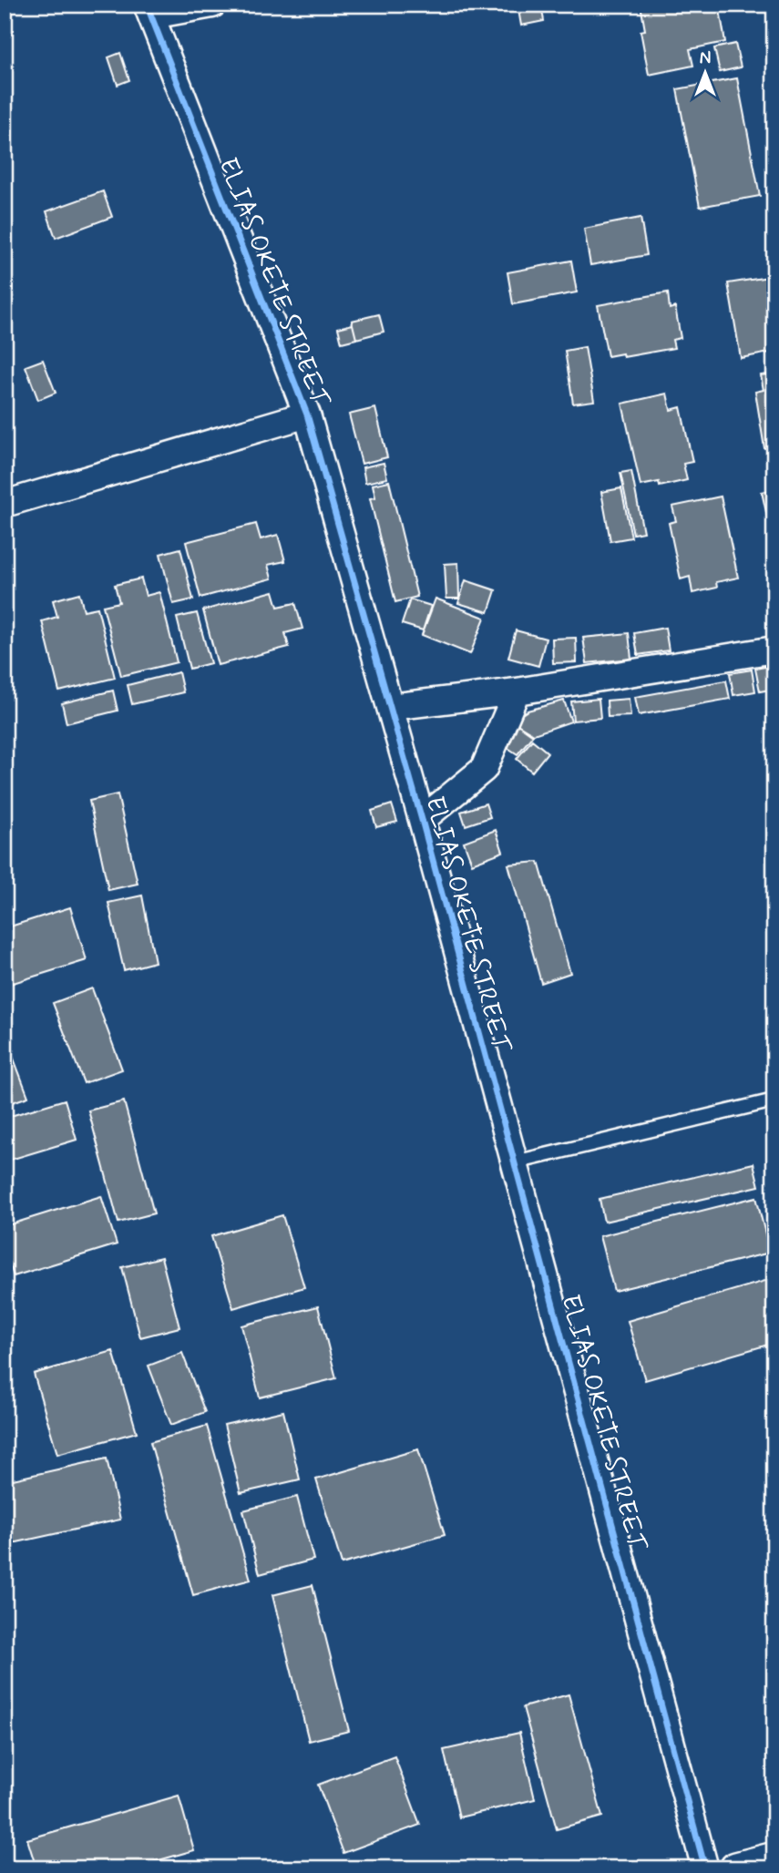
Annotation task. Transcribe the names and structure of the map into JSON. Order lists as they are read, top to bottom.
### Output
{
  "streets": {
    "street": ["ELIAS OKETE STREET"]
  },
  "north": "top"
}
